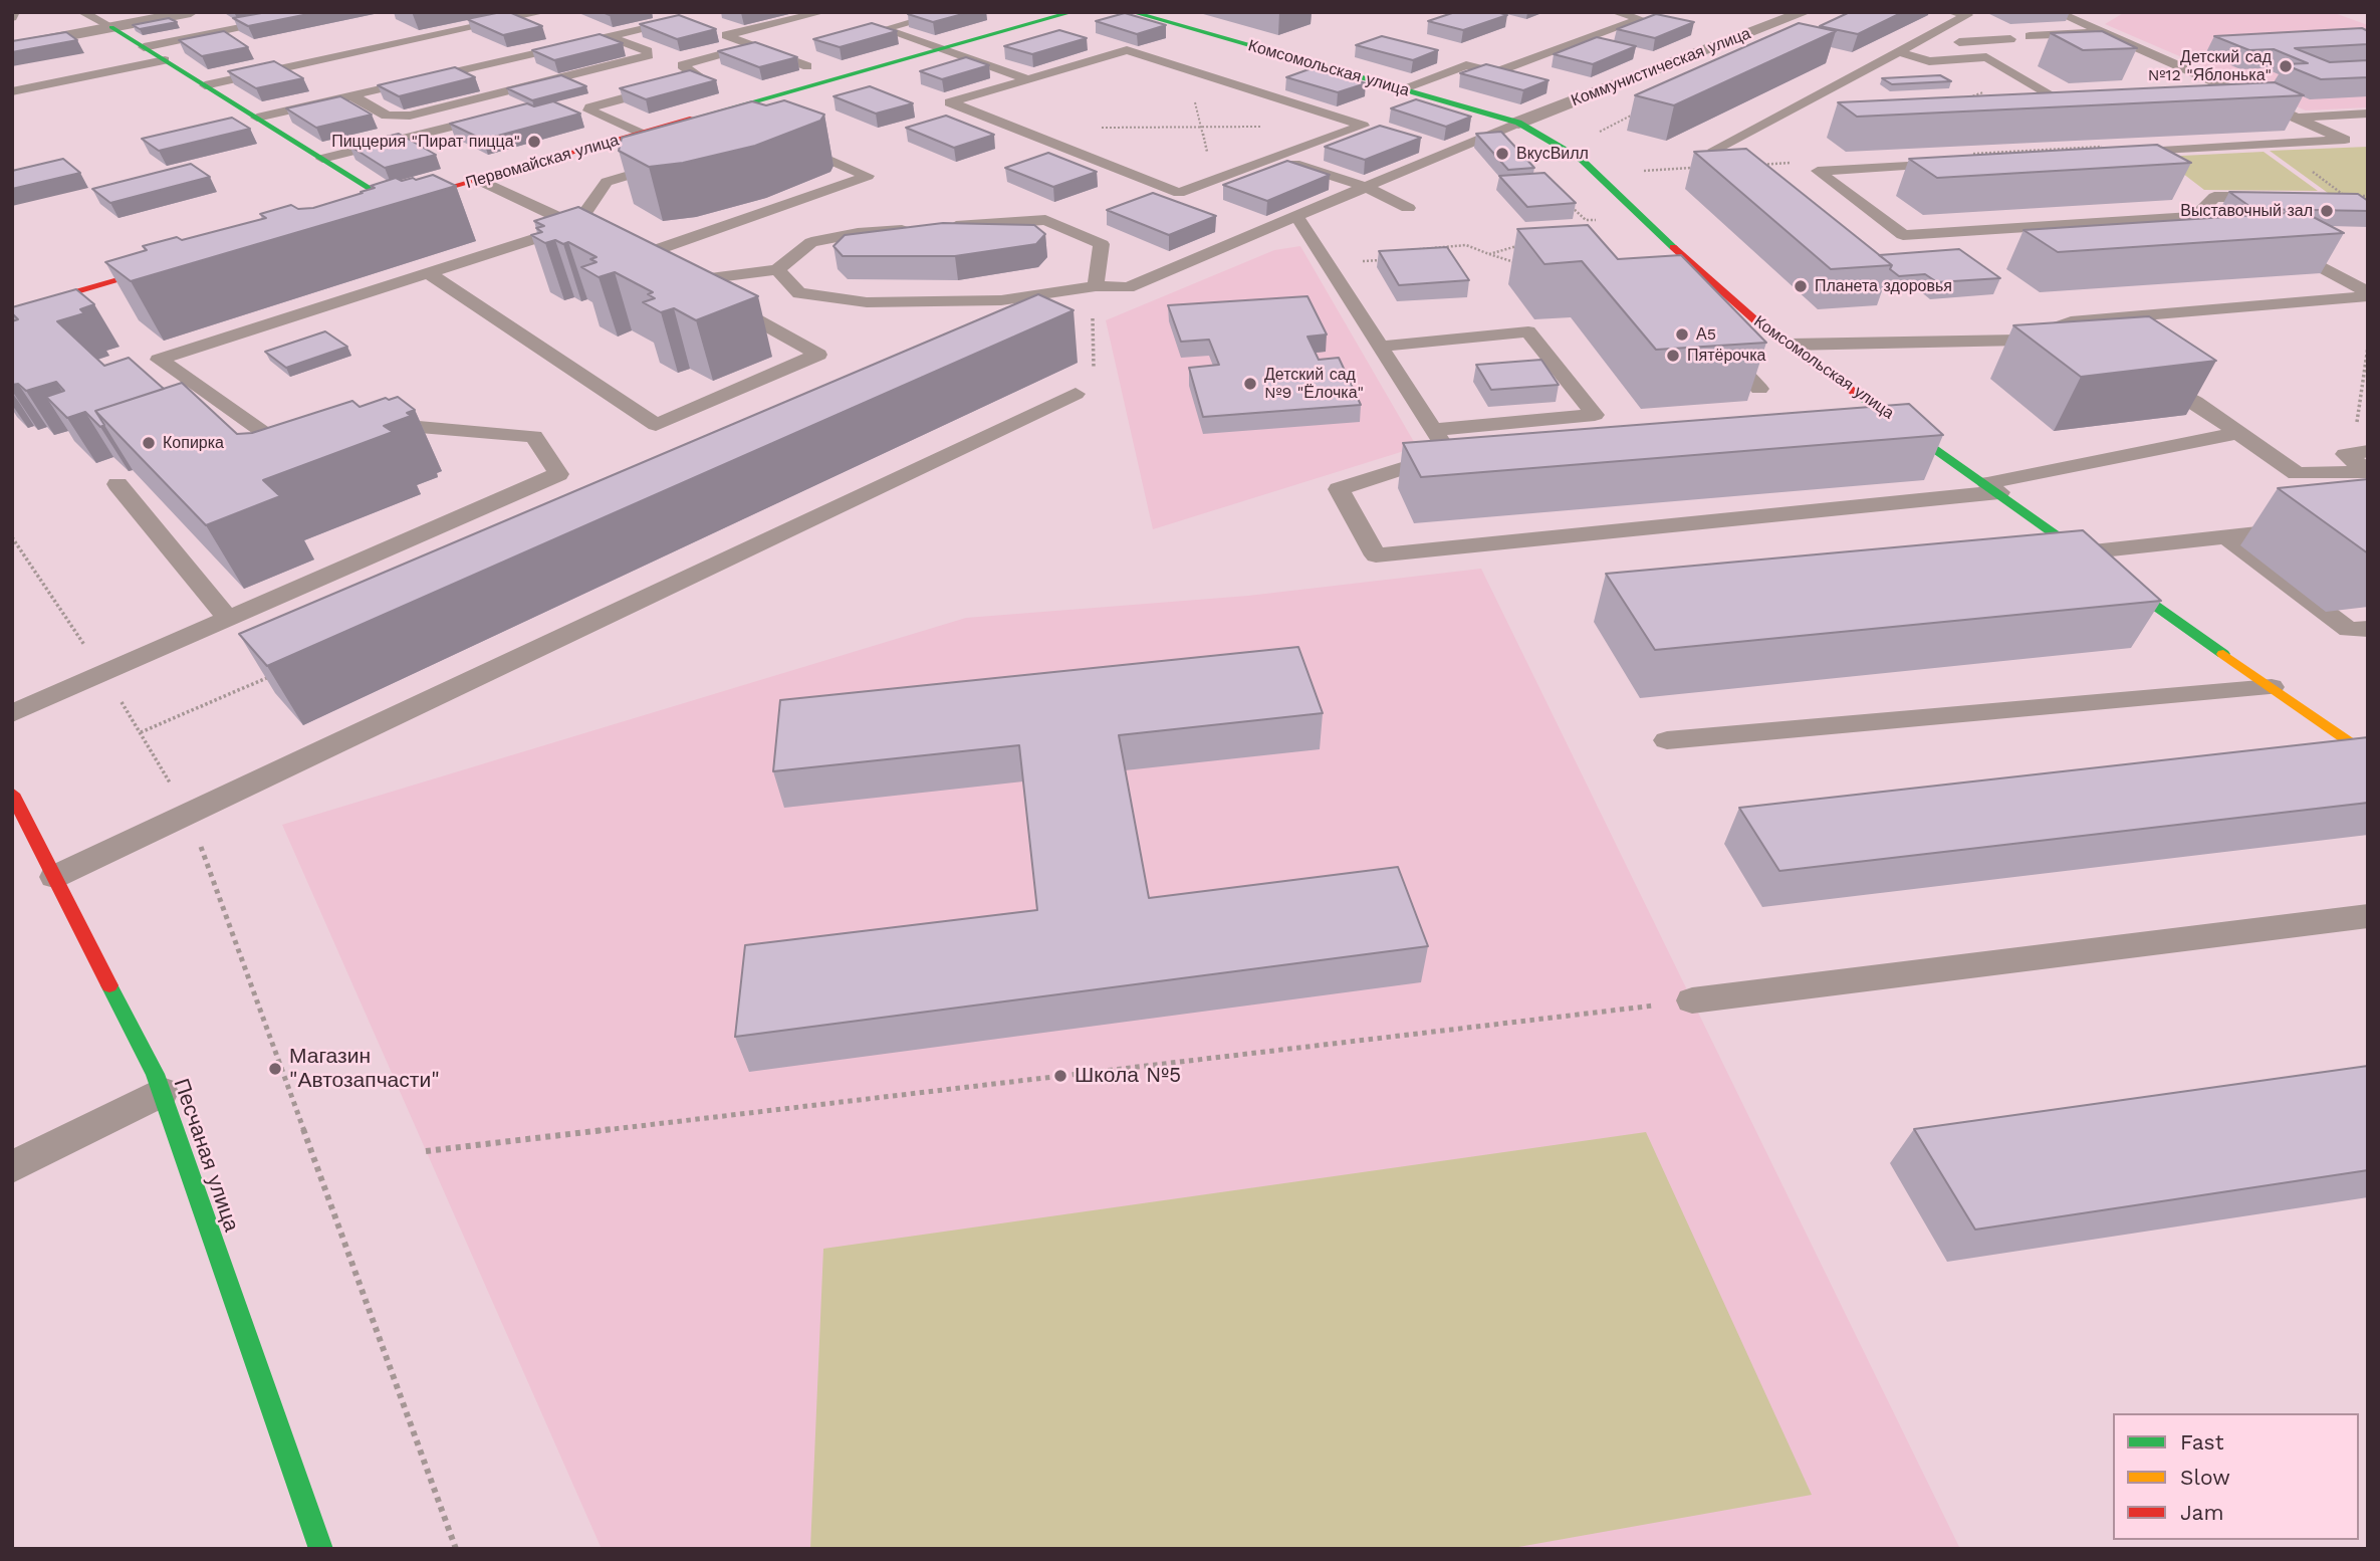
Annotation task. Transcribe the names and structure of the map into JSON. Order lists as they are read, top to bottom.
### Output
{
  "streets": {
    "street": [
      "Коммунистическая улица",
      "Комсомольская улица",
      "Первомайская улица",
      "Песчаная улица"
    ]
  },
  "crossings": [
    ["Коммунистическая улица", "Комсомольская улица"]
  ],
  "places": [
    "Детский сад №12 \"Яблонька\"",
    "Пиццерия \"Пират пицца\"",
    "ВкусВилл",
    "Выставочный зал",
    "Планета здоровья",
    "А5",
    "Пятёрочка",
    "Детский сад №9 \"Ёлочка\"",
    "Копирка",
    "Магазин \"Автозапчасти\"",
    "Школа №5"
  ],
  "legend": ["Fast", "Slow", "Jam"]
}
